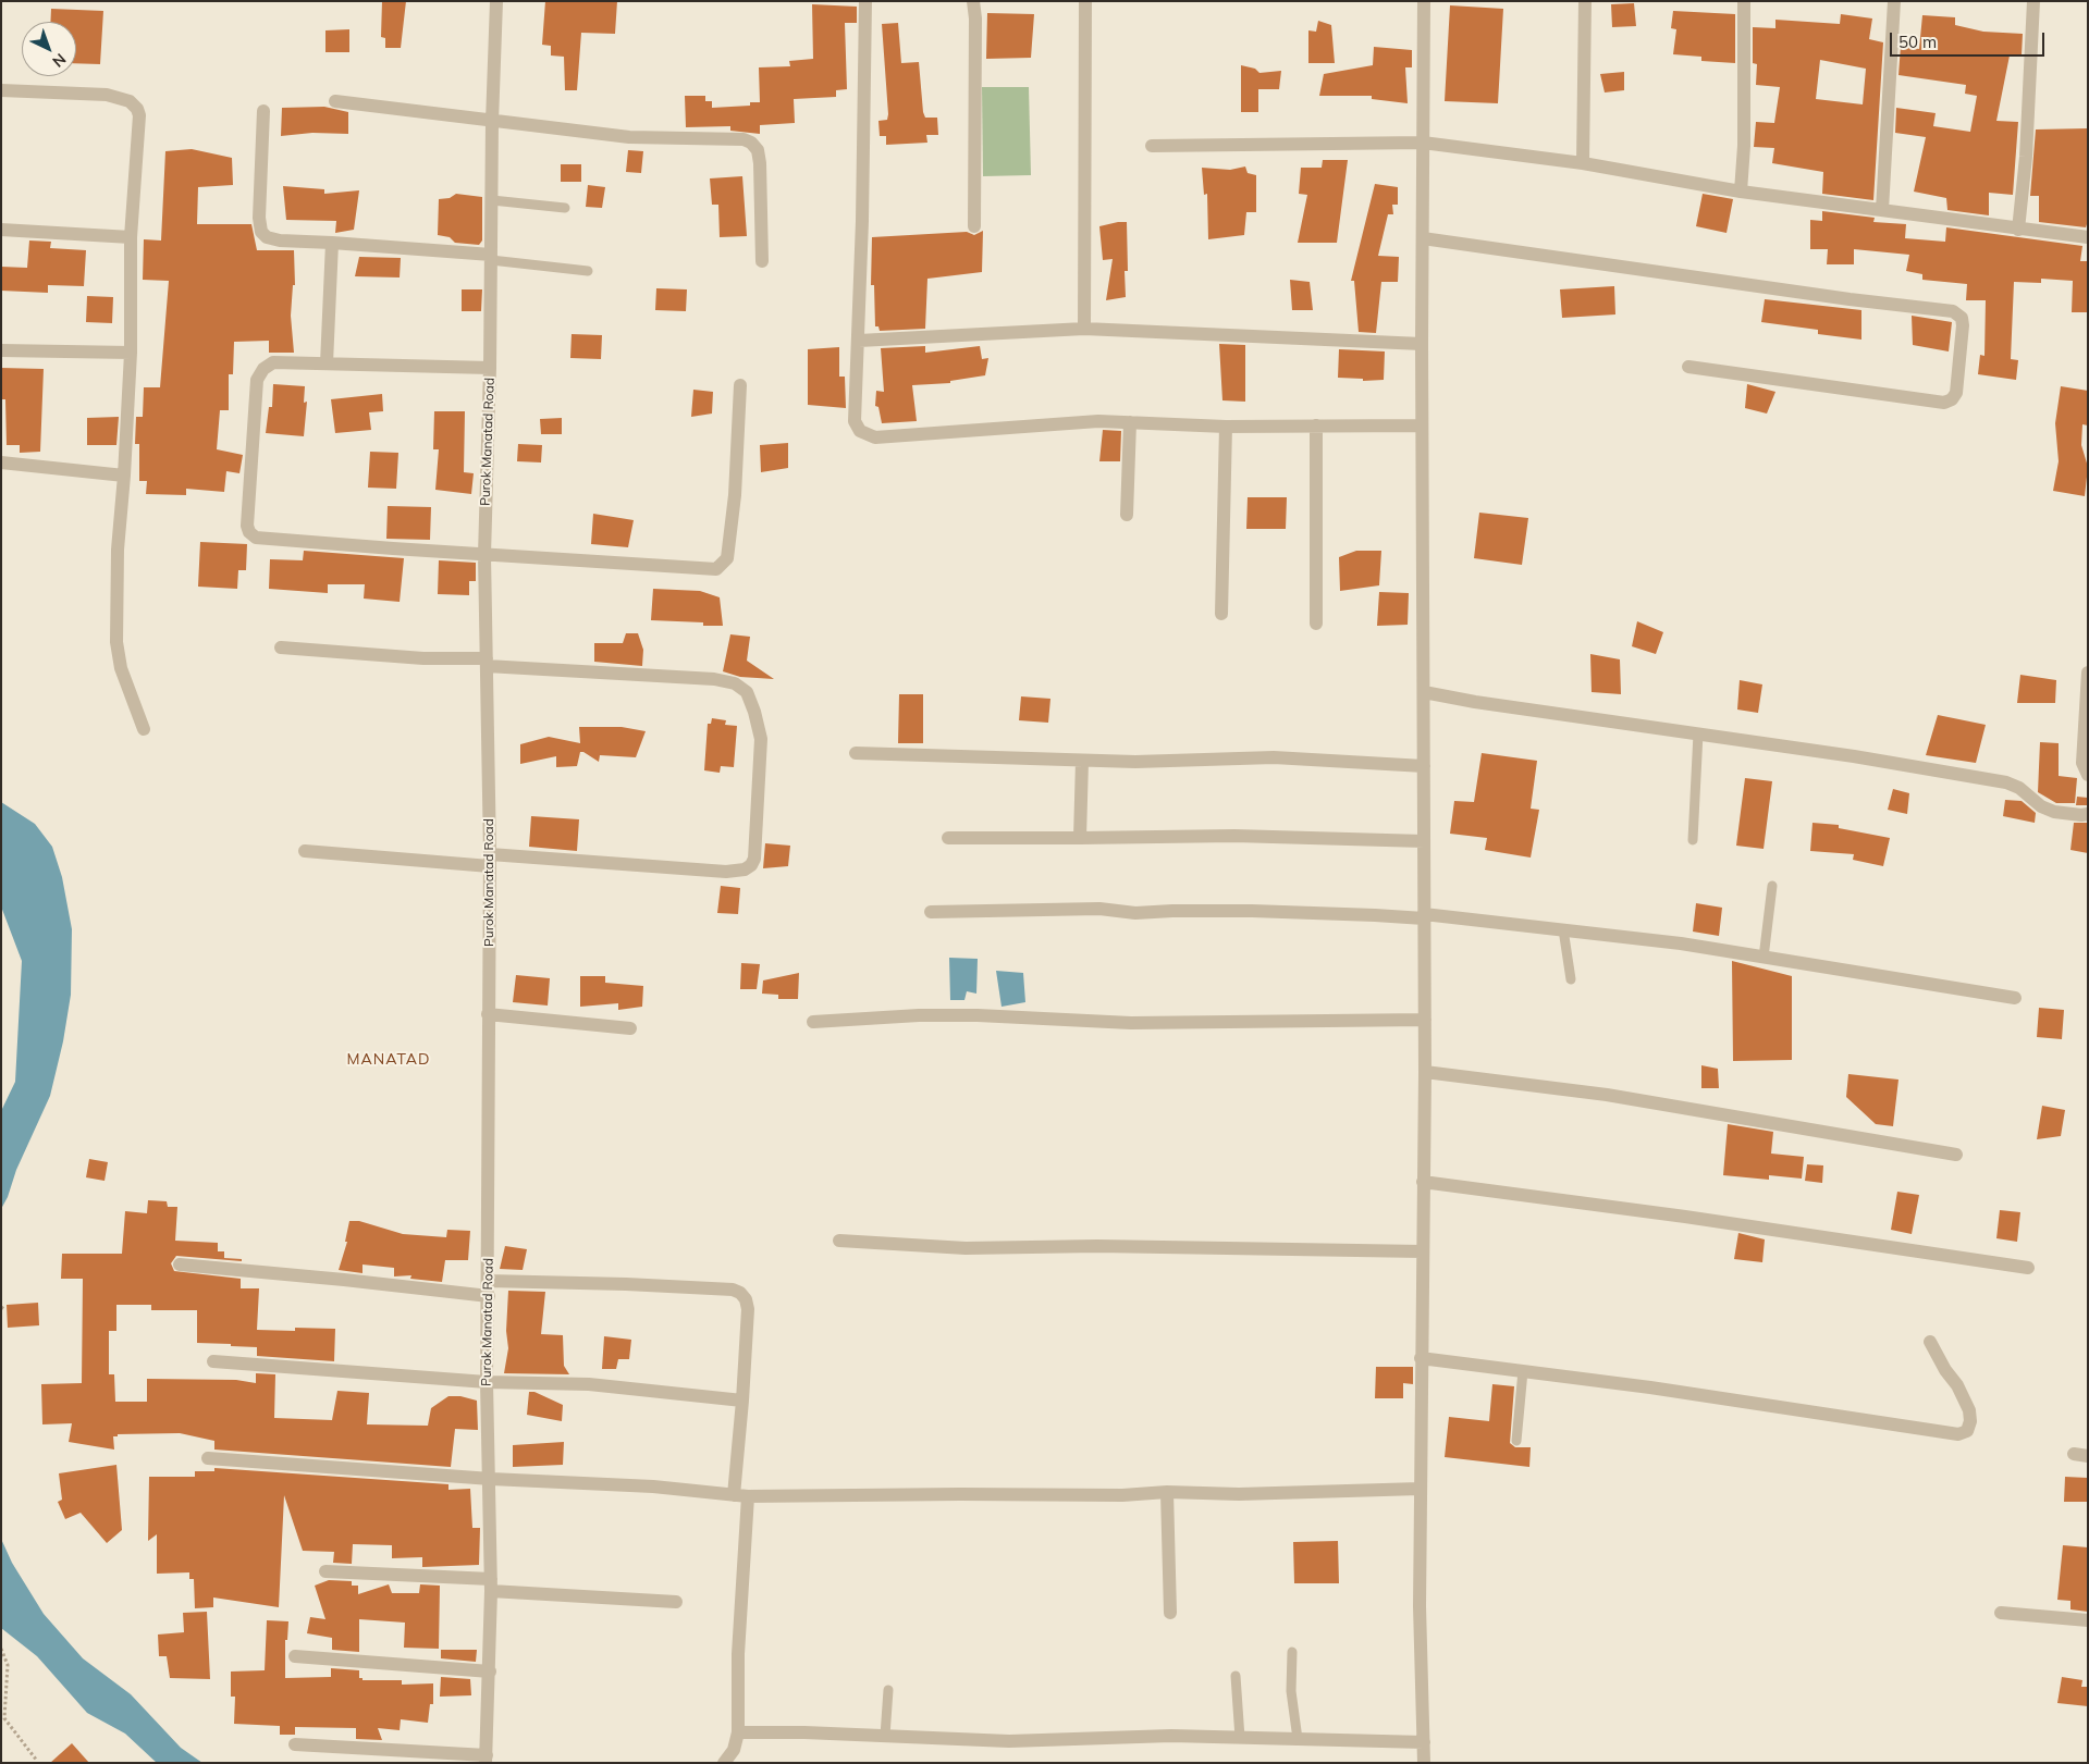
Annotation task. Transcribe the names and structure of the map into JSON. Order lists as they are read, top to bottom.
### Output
{
  "streets": {
    "street": ["Purok Manatad Road"]
  },
  "districts": ["MANATAD"],
  "scale_bar": "50 m",
  "north": "bottom right"
}
